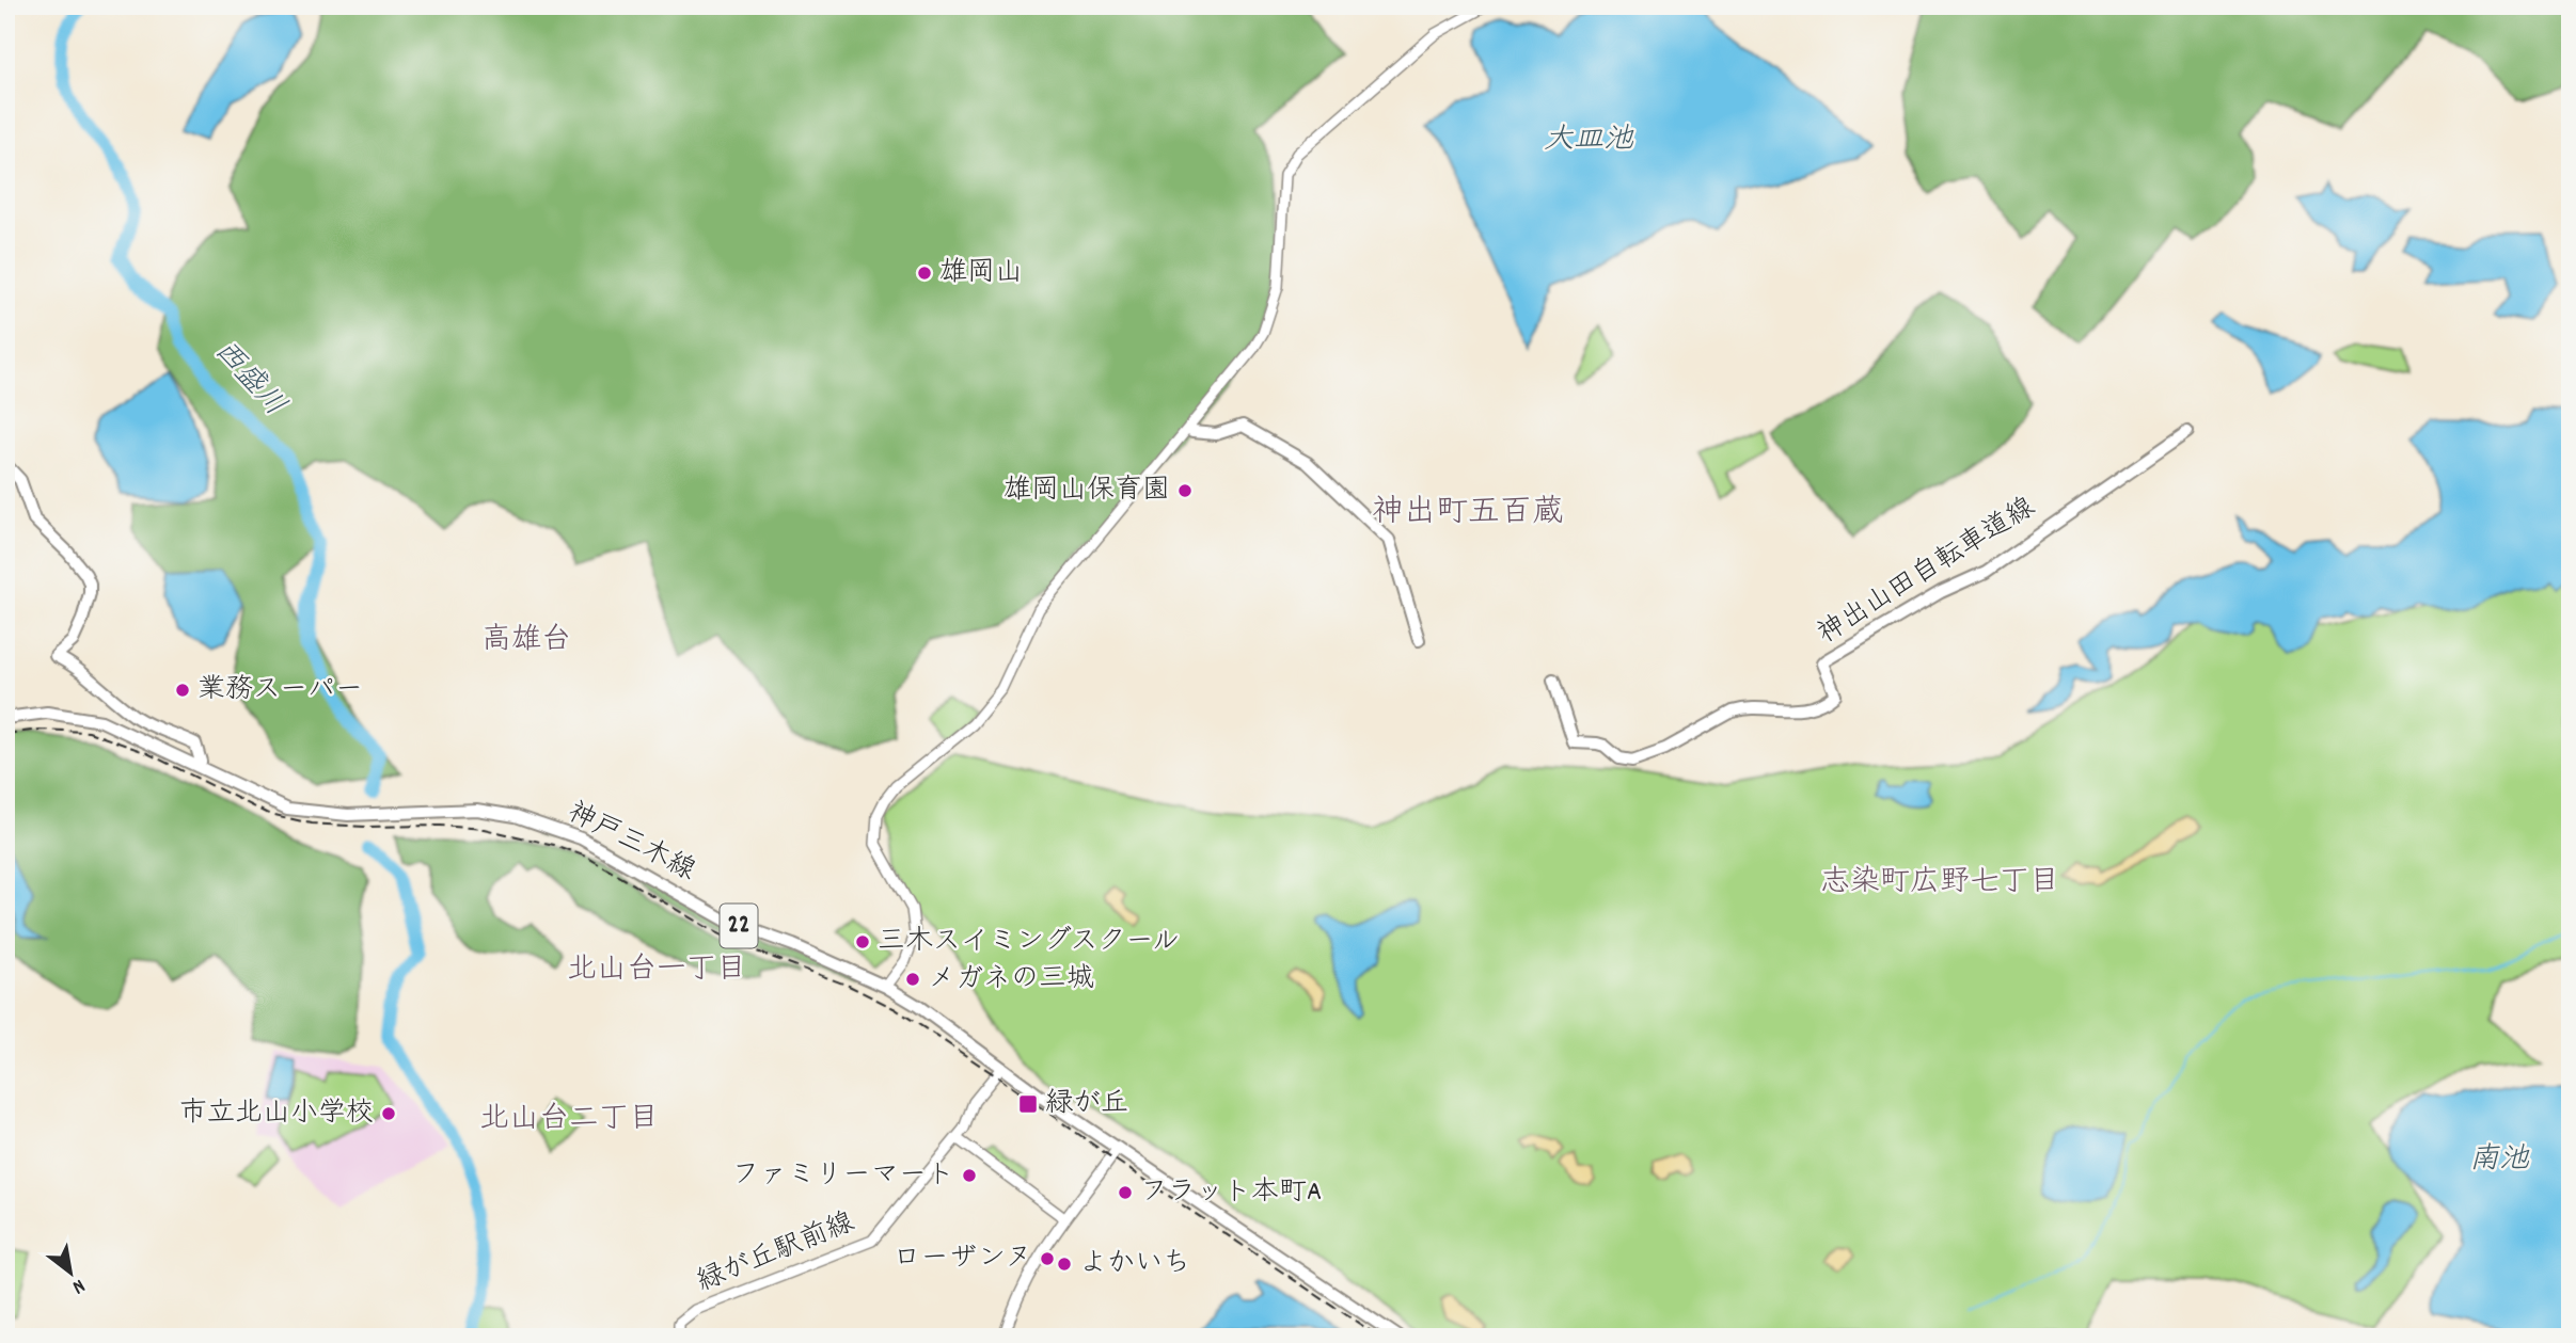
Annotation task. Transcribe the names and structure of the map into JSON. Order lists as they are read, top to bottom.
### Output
{
  "streets": {
    "main road": ["神出山田自転車道線", "神戸三木線", "22"],
    "street": ["緑が丘駅前線"]
  },
  "crossings": [
    ["神戸三木線", "緑が丘駅前線"]
  ],
  "districts": [
    "神出町五百蔵",
    "高雄台",
    "志染町広野七丁目",
    "北山台一丁目",
    "北山台二丁目"
  ],
  "water": ["大皿池", "西盛川", "南池"],
  "places": {
    "other": [
      "雄岡山",
      "雄岡山保育園",
      "業務スーパー",
      "三木スイミングスクール",
      "メガネの三城",
      "市立北山小学校",
      "ファミリーマート",
      "フラット本町A",
      "ローザンヌ",
      "よかいち"
    ],
    "transit": ["緑が丘"]
  },
  "north": "bottom right"
}
